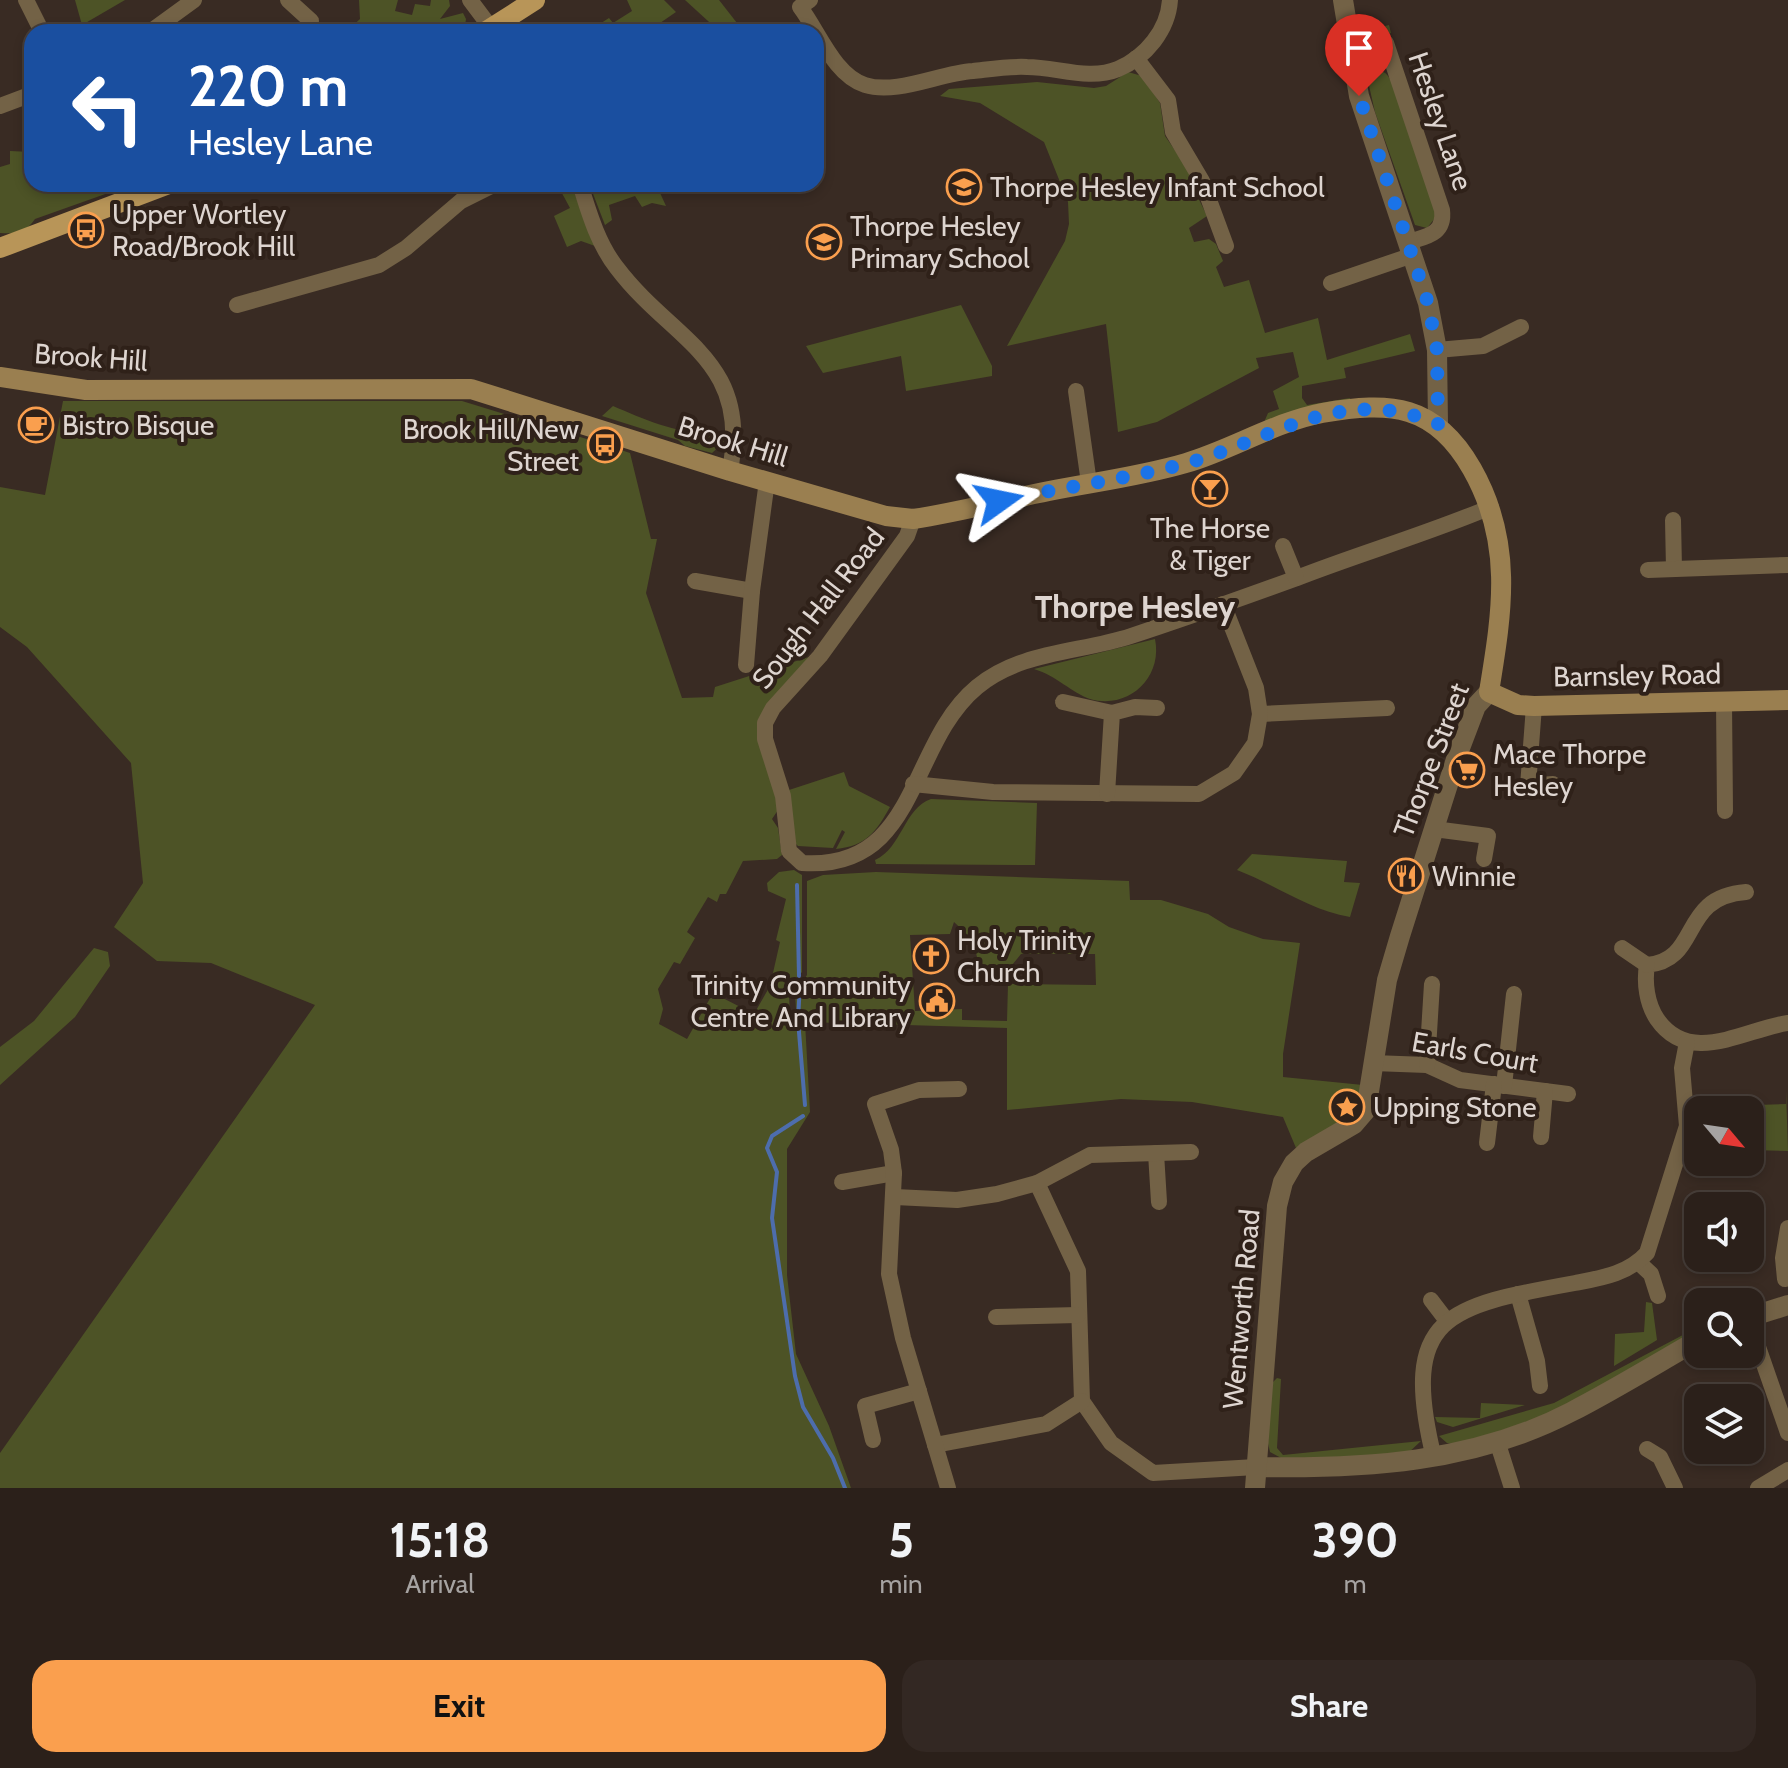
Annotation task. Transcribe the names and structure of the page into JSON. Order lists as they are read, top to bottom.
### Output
{
  "streets": {
    "main road": ["Brook Hill", "Barnsley Road", "Thorpe Street"],
    "street": [
      "Hesley Lane",
      "Sough Hall Road",
      "Earls Court",
      "Wentworth Road"
    ]
  },
  "crossings": [
    ["Brook Hill", "Sough Hall Road"],
    ["Brook Hill", "Thorpe Street"],
    ["Barnsley Road", "Thorpe Street"],
    ["Thorpe Street", "Earls Court"],
    ["Thorpe Street", "Wentworth Road"]
  ],
  "districts": ["Thorpe Hesley"],
  "places": {
    "school or university": ["Thorpe Hesley Infant School", "Thorpe Hesley Primary School"],
    "bus stop": ["Upper Wortley Road/Brook Hill", "Brook Hill/New Street"],
    "cafe": ["Bistro Bisque"],
    "bar": ["The Horse & Tiger"],
    "supermarket": ["Mace Thorpe Hesley"],
    "restaurant": ["Winnie"],
    "church": ["Holy Trinity Church"],
    "public building": ["Trinity Community Centre And Library"],
    "place": ["Upping Stone"]
  },
  "north": "bottom right",
  "page": {
    "turn": ["220 m", "Hesley Lane"],
    "eta": [
      "15:18",
      "Arrival",
      "5",
      "min",
      "390",
      "m"
    ],
    "buttons": ["Exit", "Share"]
  }
}
